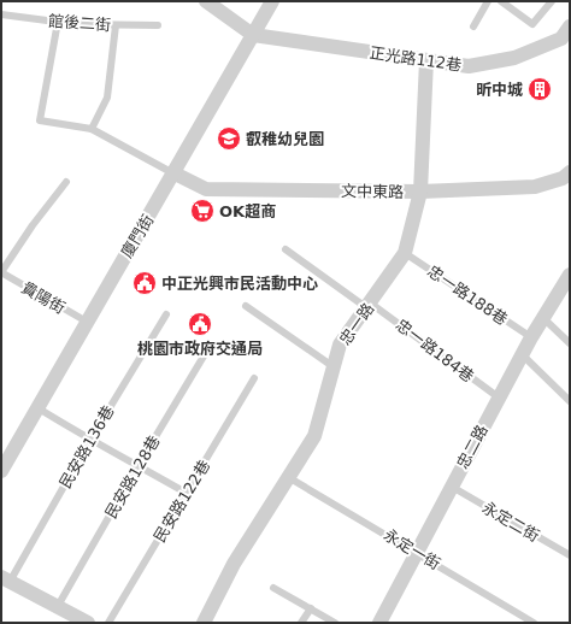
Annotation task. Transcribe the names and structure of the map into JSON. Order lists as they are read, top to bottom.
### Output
{
  "streets": {
    "street": [
      "正光路112巷",
      "文中東路",
      "廈門街",
      "忠一路",
      "忠二路"
    ],
    "lane": [
      "館後二街",
      "忠一路188巷",
      "貴陽街",
      "忠一路184巷",
      "民安路136巷",
      "民安路128巷",
      "民安路122巷",
      "永定二街",
      "永定一街"
    ]
  },
  "crossings": [
    ["正光路112巷", "廈門街"],
    ["正光路112巷", "忠一路"],
    ["文中東路", "廈門街"],
    ["文中東路", "忠一路"],
    ["廈門街", "貴陽街"],
    ["忠一路188巷", "忠一路"],
    ["忠一路188巷", "忠二路"],
    ["忠一路", "忠一路184巷"],
    ["忠一路", "永定一街"],
    ["忠一路184巷", "忠二路"],
    ["忠二路", "永定二街"],
    ["忠二路", "永定一街"]
  ],
  "places": {
    "building": ["昕中城"],
    "school or university": ["叡稚幼兒園"],
    "supermarket": ["OK超商"],
    "public building": ["中正光興市民活動中心", "桃園市政府交通局"]
  }
}
